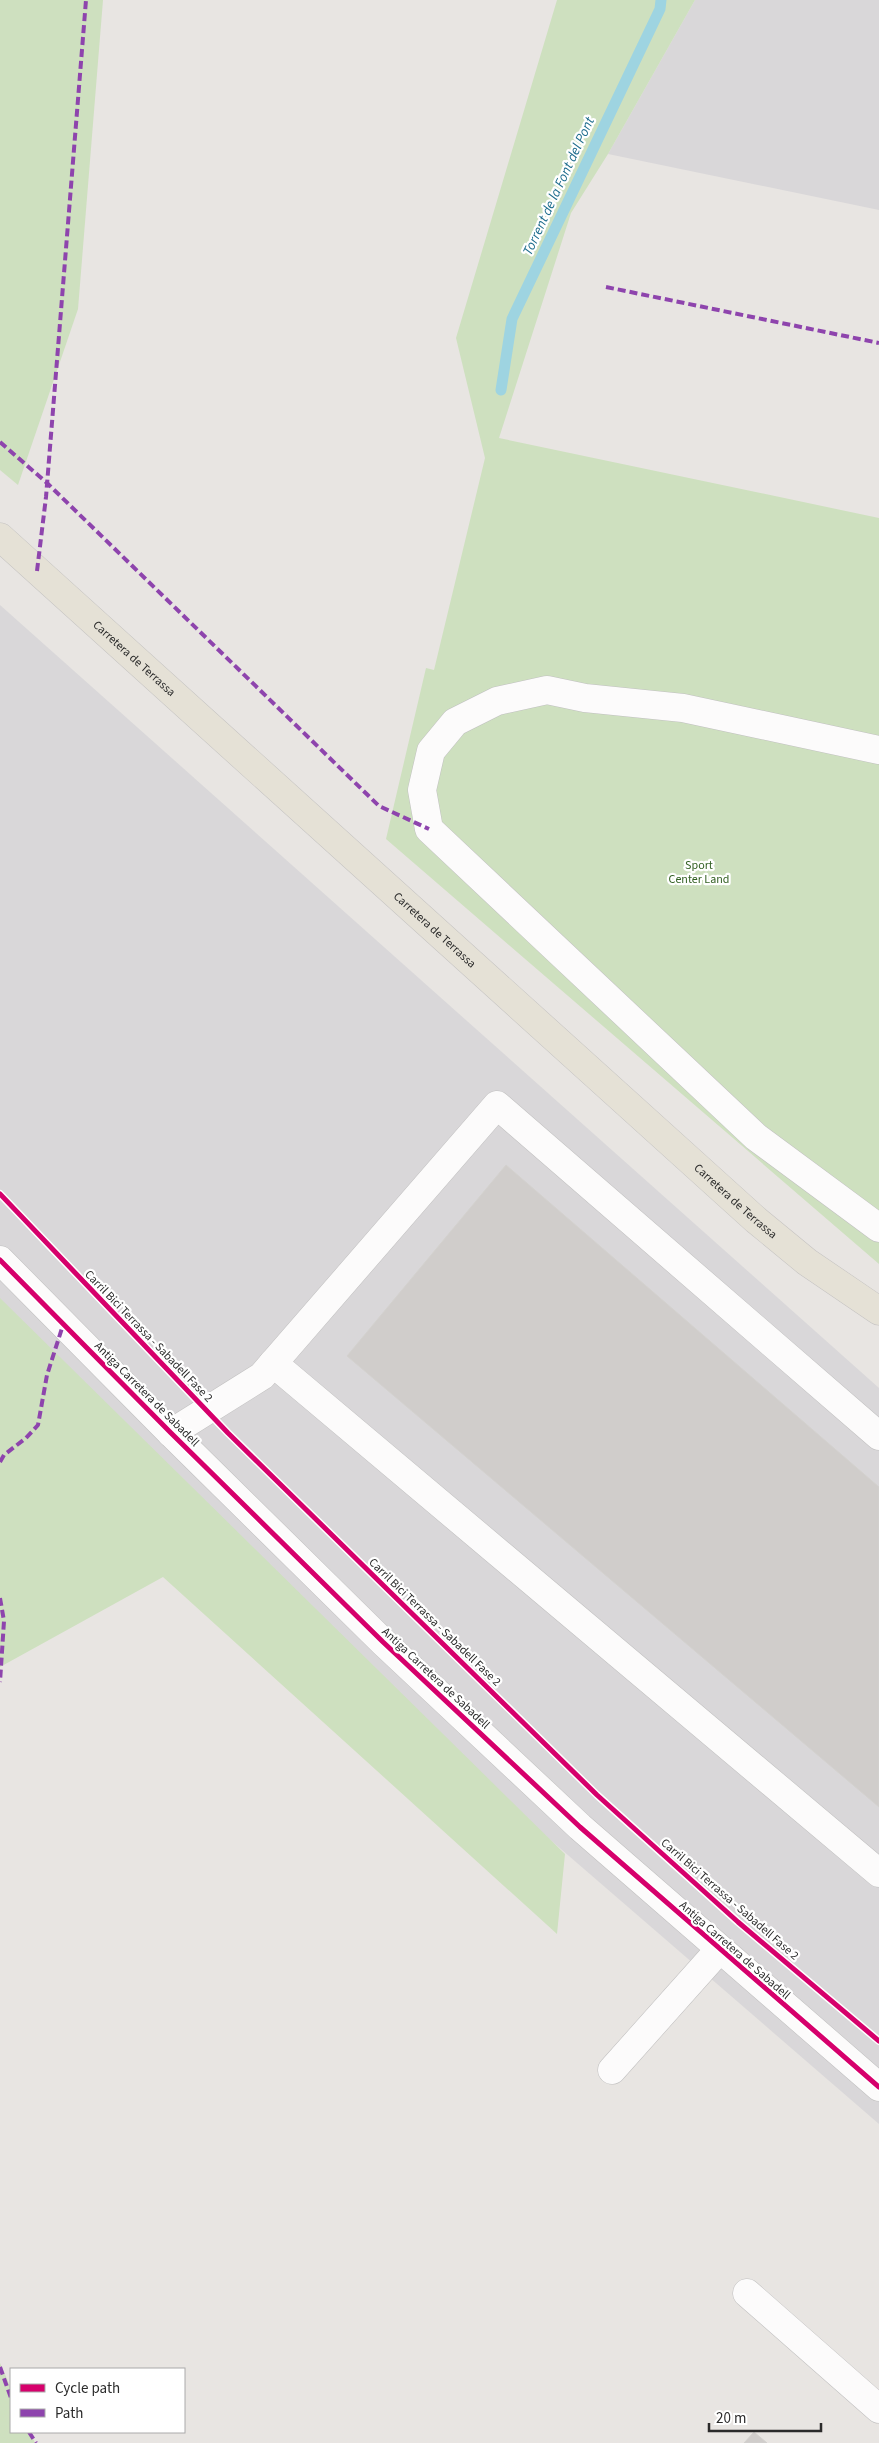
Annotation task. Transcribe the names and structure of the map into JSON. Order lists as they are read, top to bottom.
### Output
{
  "streets": {
    "main road": ["Carretera de Terrassa"],
    "street": ["Antiga Carretera de Sabadell"],
    "cycle path": ["Carril Bici Terrassa - Sabadell Fase 2"]
  },
  "water": ["Torrent de la Font del Pont"],
  "parks": ["Sport Center Land"],
  "legend": ["Cycle path", "Path"],
  "scale_bar": "20 m"
}
